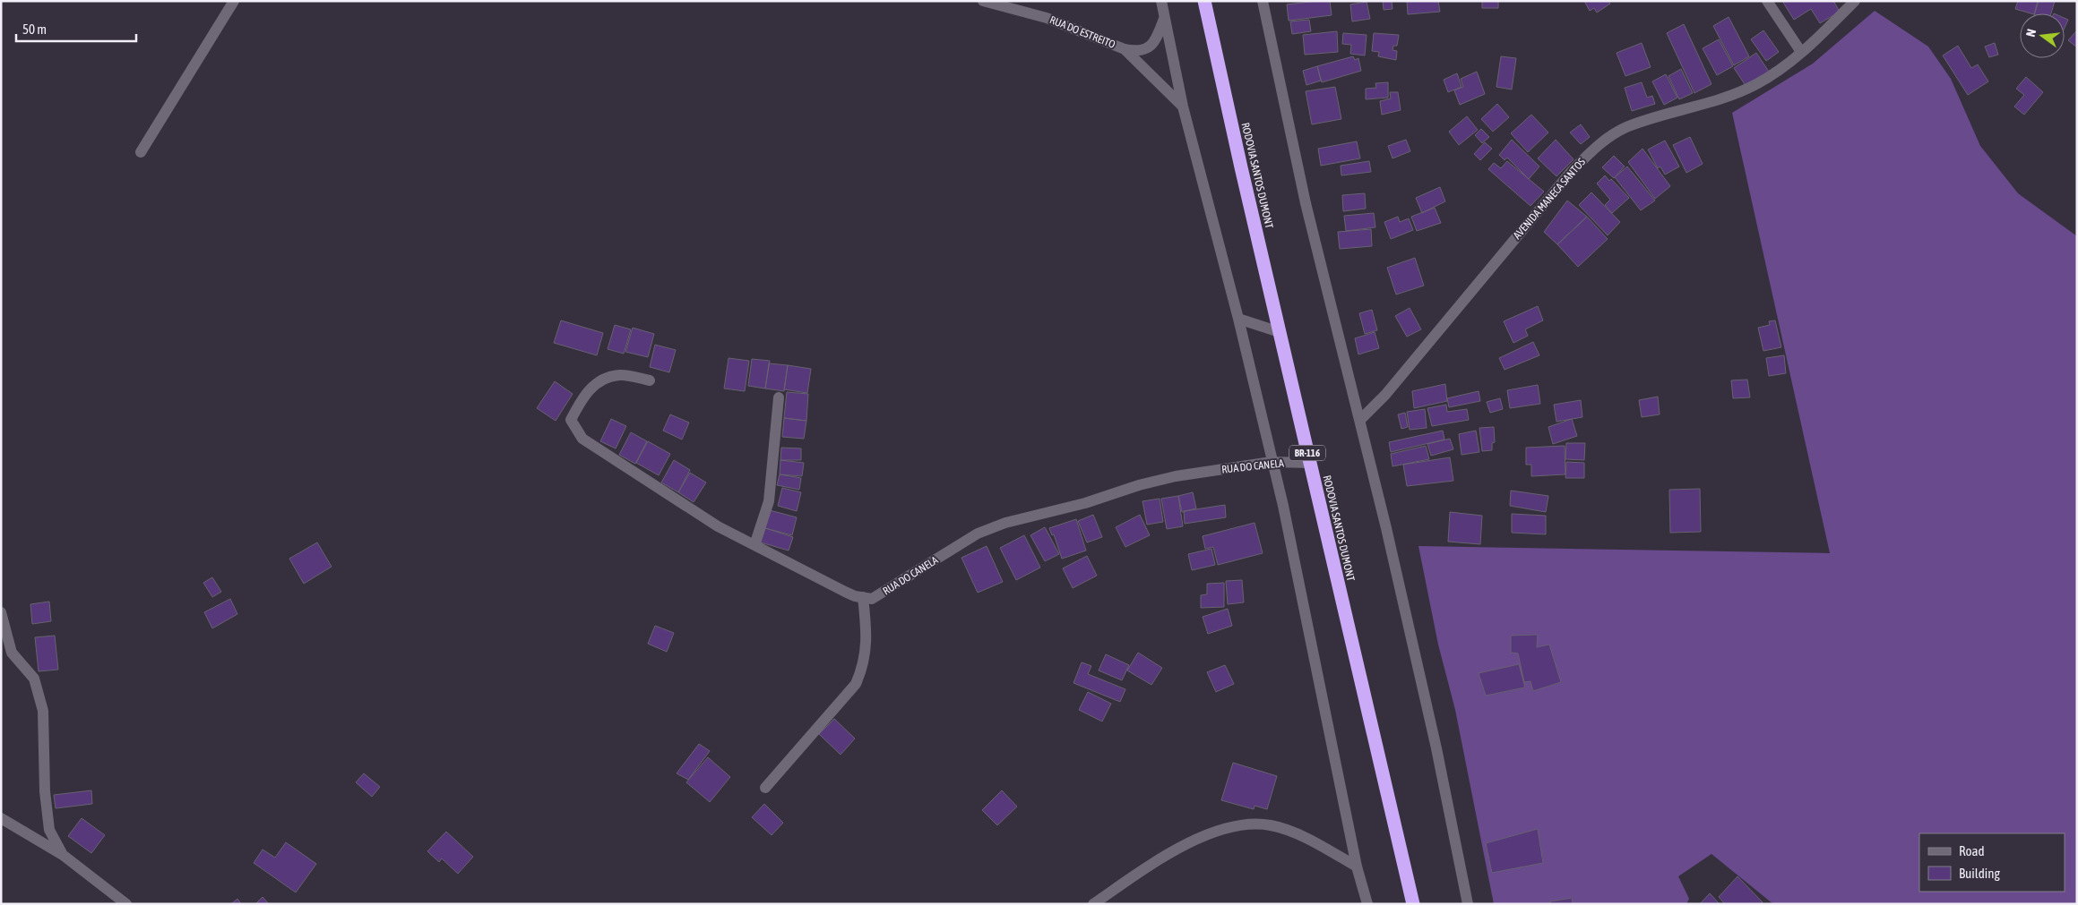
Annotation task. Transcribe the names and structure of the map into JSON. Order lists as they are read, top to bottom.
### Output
{
  "streets": {
    "highway": ["RODOVIA SANTOS DUMONT", "BR-116"],
    "street": ["RUA DO ESTREITO", "AVENIDA MANECA SANTOS", "RUA DO CANELA"]
  },
  "crossings": [
    ["RODOVIA SANTOS DUMONT", "RUA DO CANELA"]
  ],
  "legend": ["Road", "Building"],
  "scale_bar": "50 m",
  "north": "left"
}
